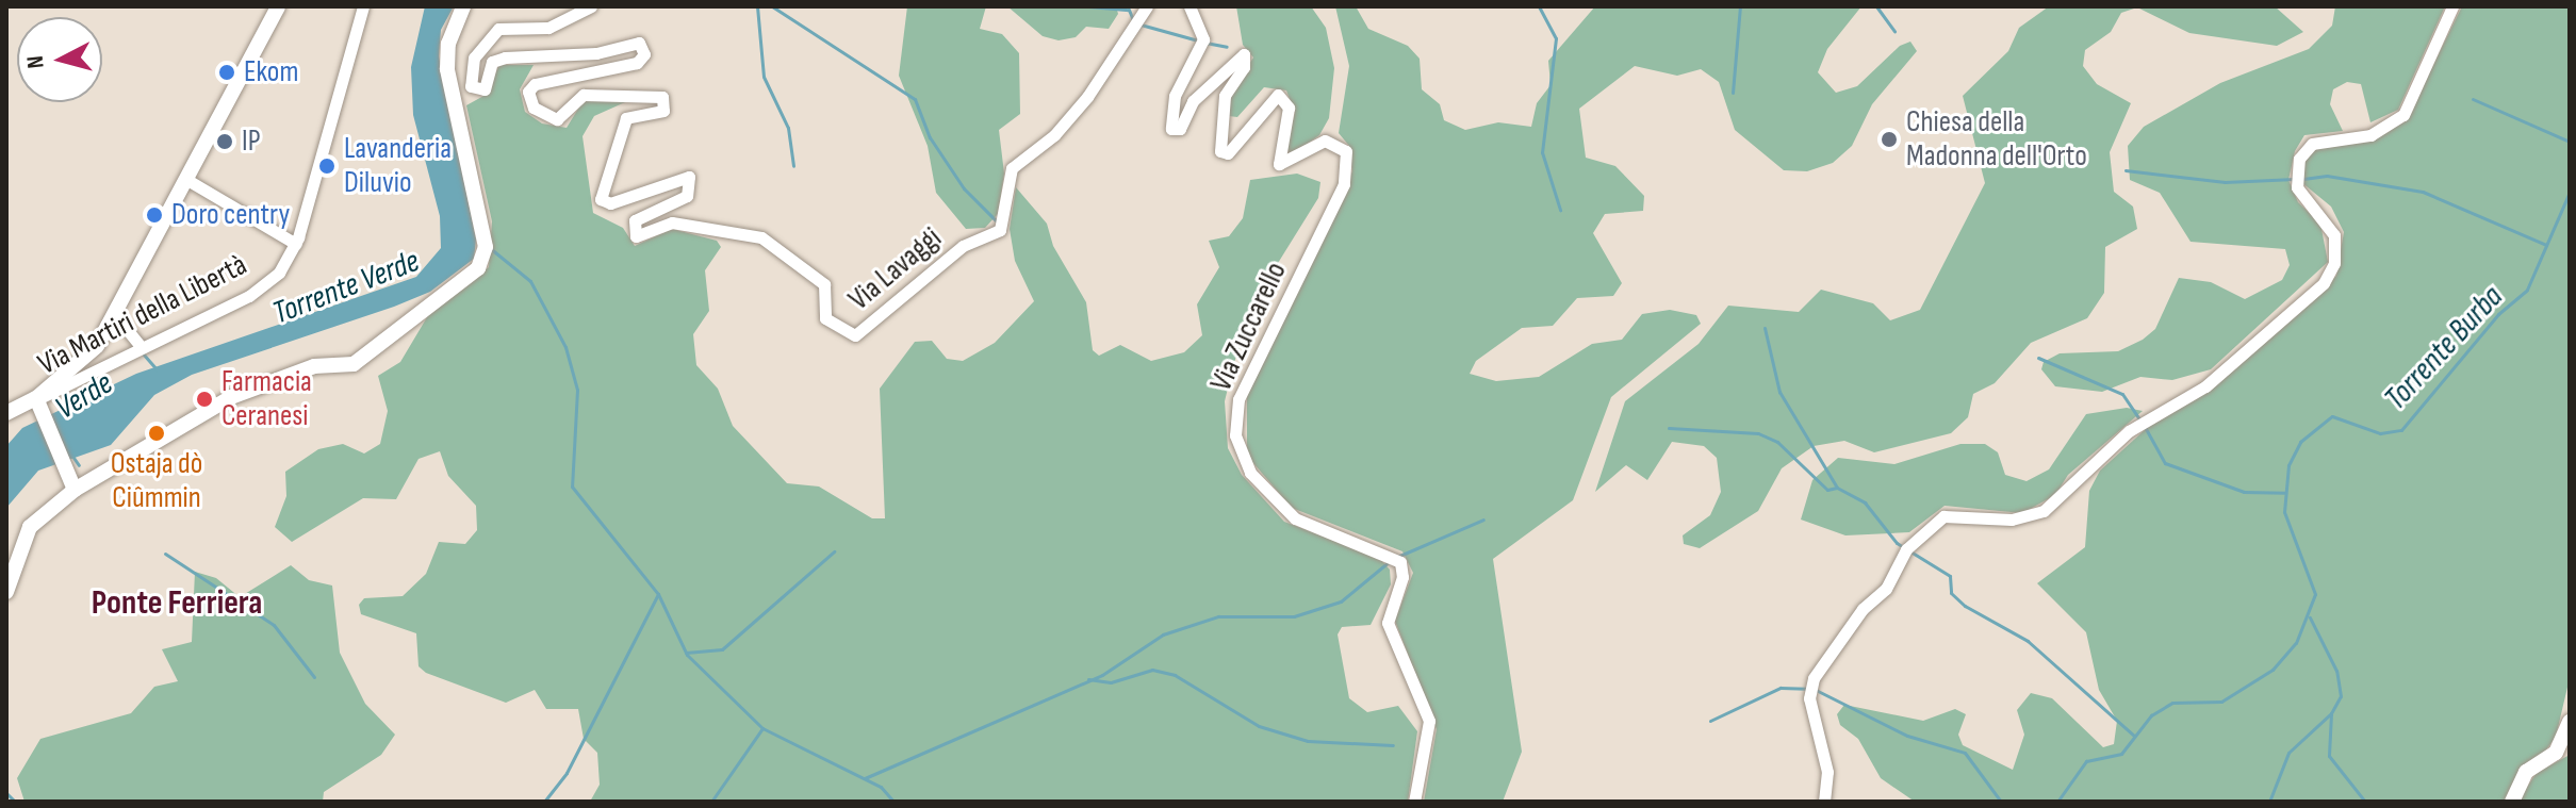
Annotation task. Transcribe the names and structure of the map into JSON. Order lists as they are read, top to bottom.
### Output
{
  "streets": {
    "main road": ["Via Martiri della Libertà"],
    "street": ["Via Lavaggi", "Via Zuccarello"]
  },
  "districts": ["Ponte Ferriera"],
  "water": ["Torrente Verde", "Torrente Burba", "Verde"],
  "places": [
    "Ekom",
    "Chiesa della Madonna dell'Orto",
    "IP",
    "Lavanderia Diluvio",
    "Doro centry",
    "Farmacia Ceranesi",
    "Ostaja dò Ciûmmin"
  ],
  "north": "left"
}
